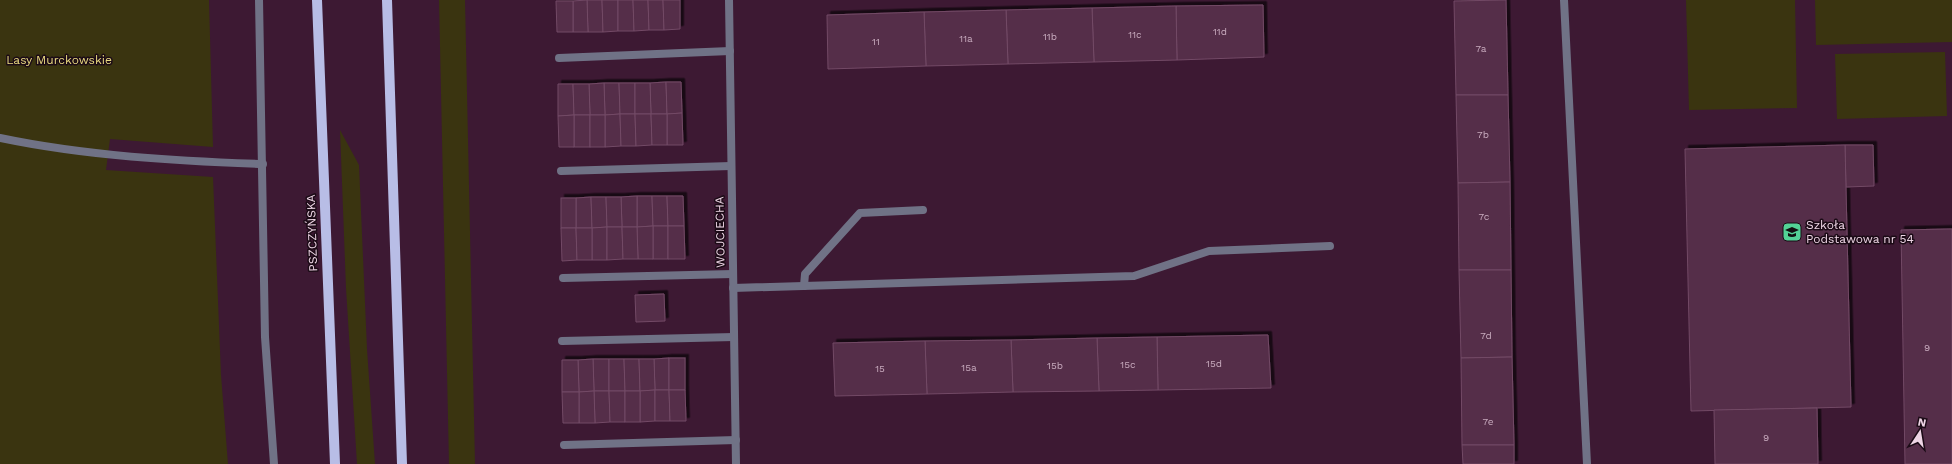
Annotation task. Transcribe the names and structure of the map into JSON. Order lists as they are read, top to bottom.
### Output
{
  "streets": {
    "main road": ["PSZCZYŃSKA"],
    "street": ["WOJCIECHA"]
  },
  "parks": ["Lasy Murckowskie"],
  "places": {
    "school or university": ["Szkoła Podstawowa nr 54"]
  },
  "house_numbers": [
    "11d",
    "11c",
    "11b",
    "11a",
    "11",
    "7a",
    "7b",
    "7c",
    "7d",
    "9",
    "15d",
    "15c",
    "15b",
    "15a",
    "15",
    "7e",
    "9"
  ],
  "north": "top"
}
